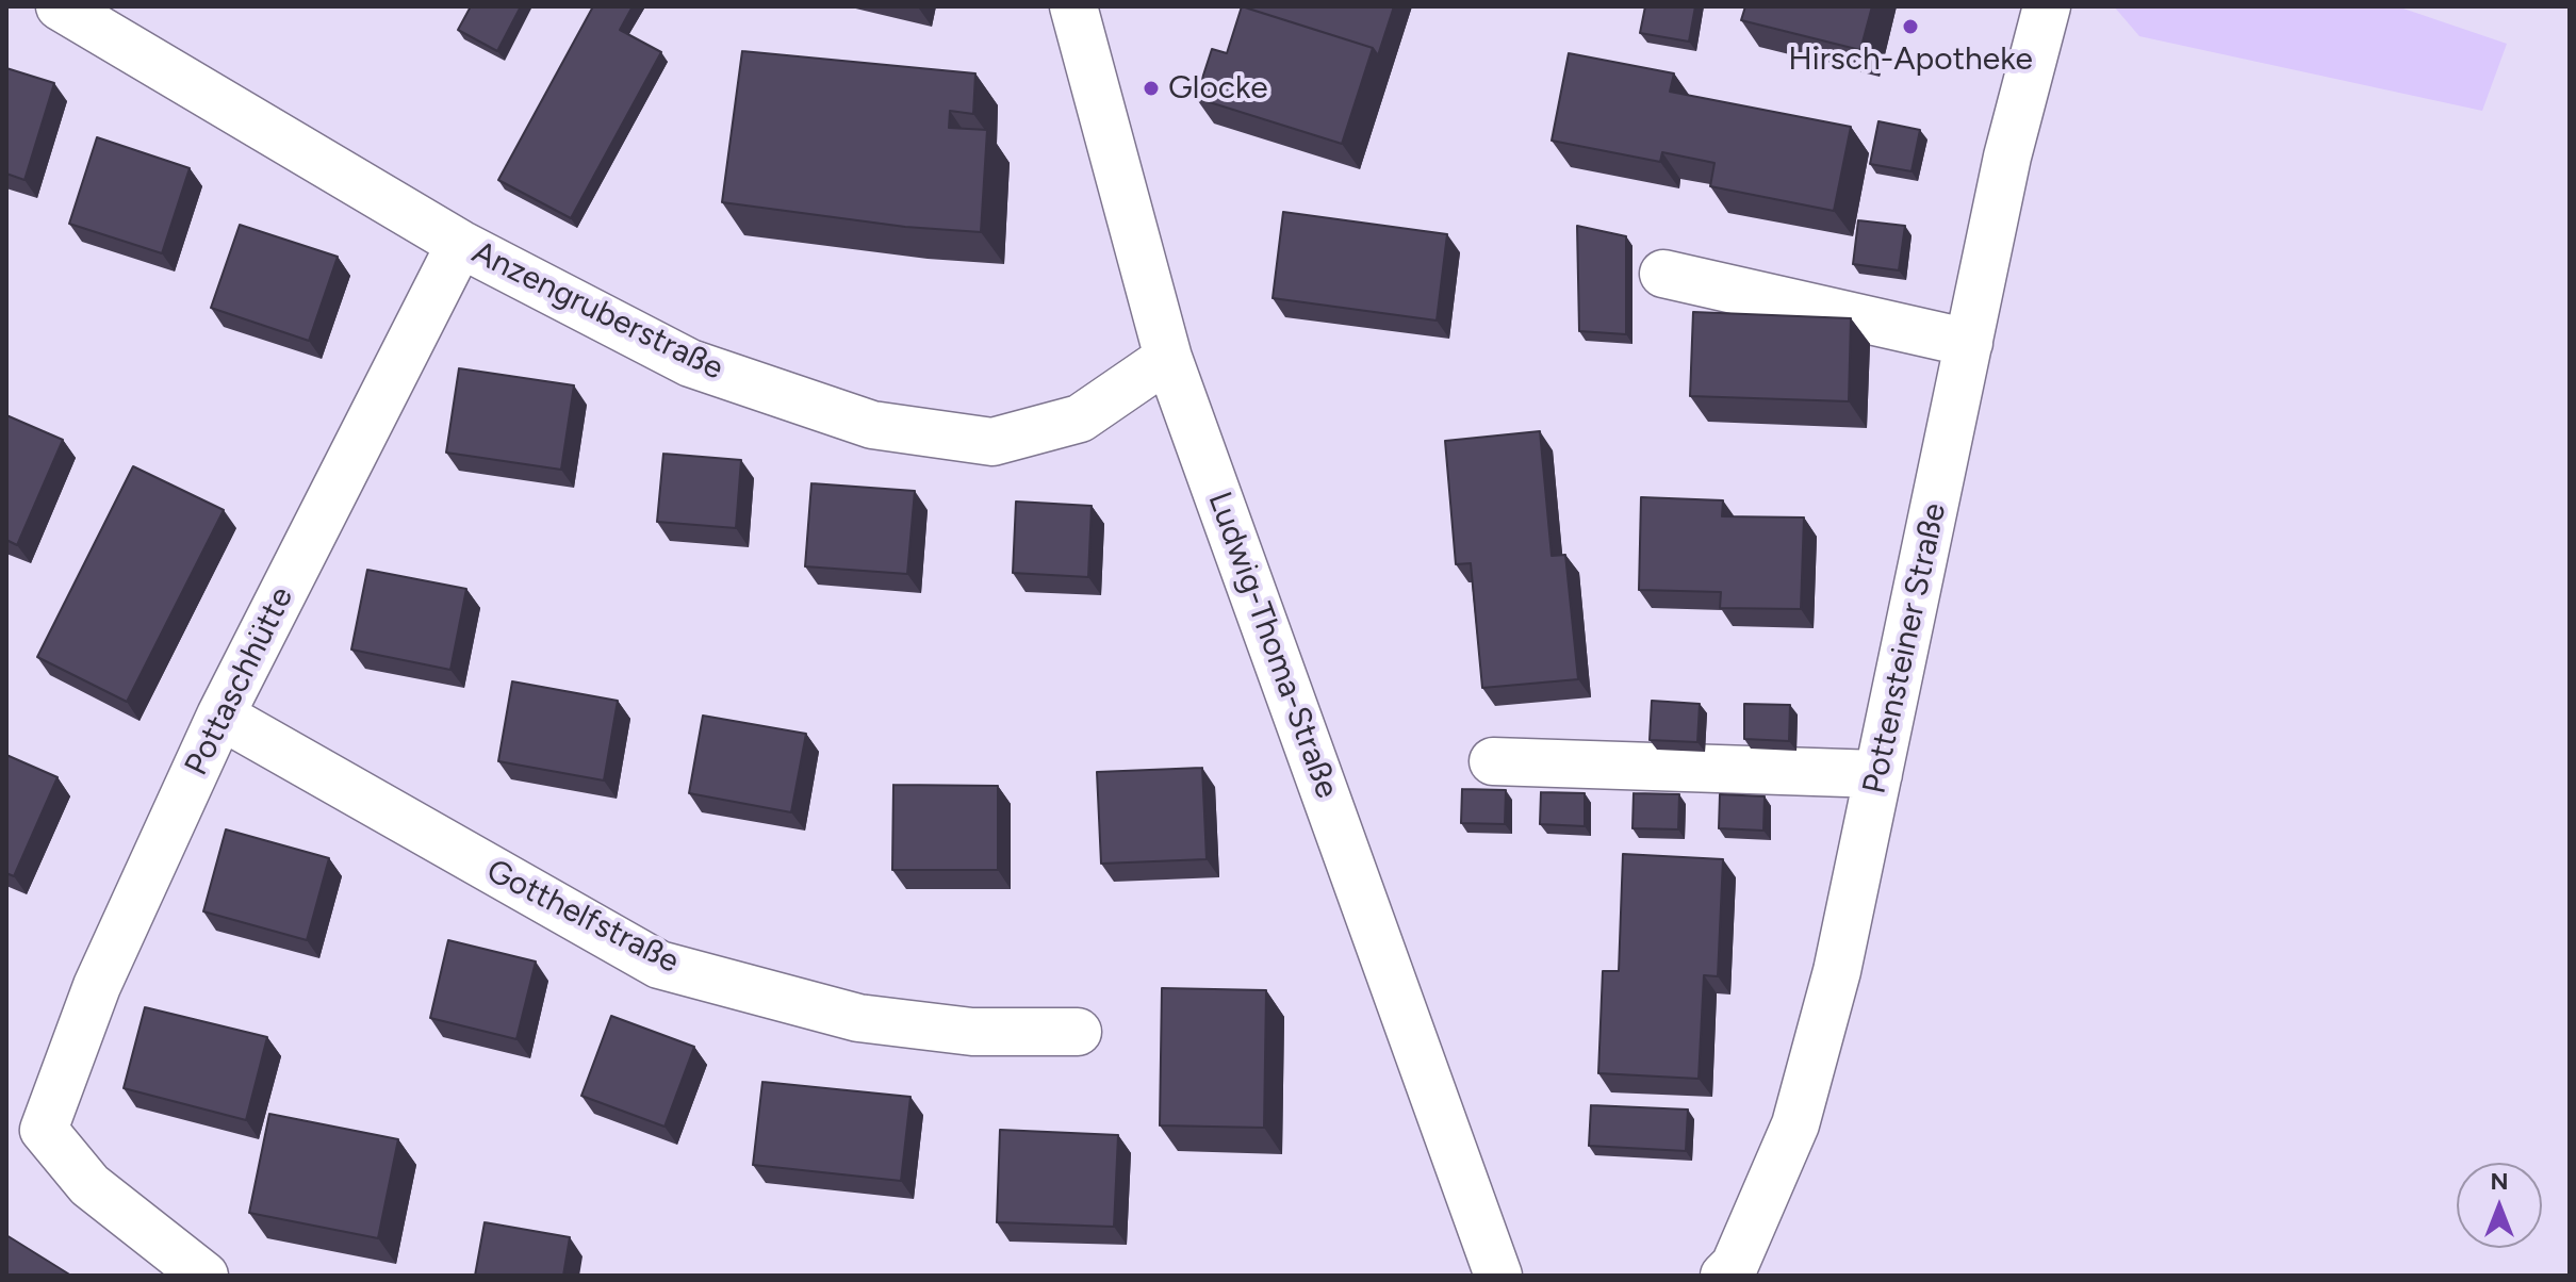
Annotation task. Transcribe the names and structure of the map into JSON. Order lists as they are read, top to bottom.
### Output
{
  "streets": {
    "street": [
      "Anzengruberstraße",
      "Ludwig-Thoma-Straße",
      "Pottensteiner Straße",
      "Pottaschhütte",
      "Gotthelfstraße"
    ]
  },
  "crossings": [
    ["Anzengruberstraße", "Ludwig-Thoma-Straße"],
    ["Anzengruberstraße", "Pottaschhütte"],
    ["Pottaschhütte", "Gotthelfstraße"]
  ],
  "places": ["Hirsch-Apotheke", "Glocke"],
  "north": "top"
}
